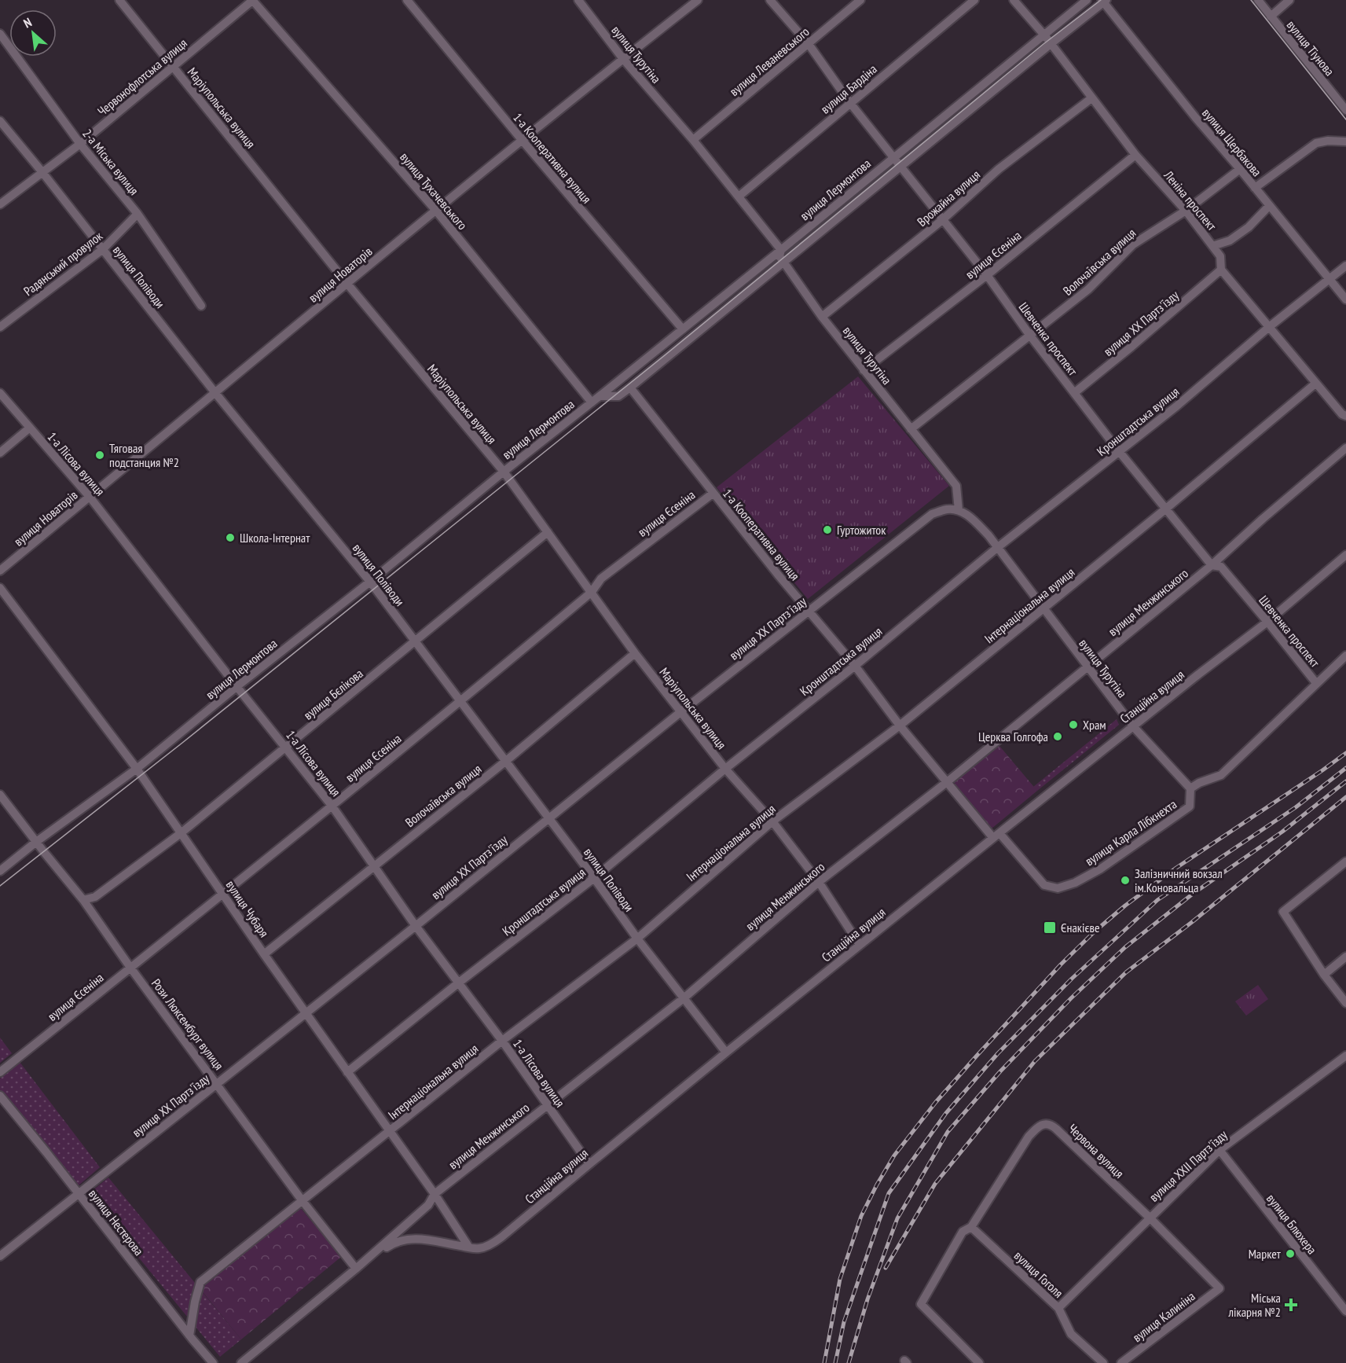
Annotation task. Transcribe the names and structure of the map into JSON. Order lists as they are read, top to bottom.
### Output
{
  "streets": {
    "street": [
      "вулиця Тіунова",
      "вулиця Турутіна",
      "вулиця Леваневського",
      "Червонофлотська вулиця",
      "вулиця Бардіна",
      "Маріупольська вулиця",
      "вулиця Щербакова",
      "1-а Кооперативна вулиця",
      "2-а Міська вулиця",
      "вулиця Лермонтова",
      "вулиця Тухачевського",
      "Врожайна вулиця",
      "Леніна проспект",
      "вулиця Єсеніна",
      "Волочаївська вулиця",
      "Радянський провулок",
      "вулиця Новаторів",
      "вулиця Поліводи",
      "вулиця XX Партз'їзду",
      "Шевченка проспект",
      "Кронштадтська вулиця",
      "1-а Лісова вулиця",
      "вулиця Менжинського",
      "Інтернаціональна вулиця",
      "вулиця Бєлікова",
      "Станційна вулиця",
      "вулиця Карла Лібкнехта",
      "вулиця Чубаря",
      "Рози Люксембург вулиця",
      "Червона вулиця",
      "вулиця XXII Партз'їзду",
      "вулиця Нестерова",
      "вулиця Блюхера",
      "вулиця Гоголя",
      "вулиця Калиніна"
    ]
  },
  "crossings": [
    ["вулиця Турутіна", "вулиця Леваневського"],
    ["вулиця Турутіна", "вулиця Бардіна"],
    ["вулиця Турутіна", "вулиця Лермонтова"],
    ["вулиця Турутіна", "Врожайна вулиця"],
    ["вулиця Турутіна", "вулиця Єсеніна"],
    ["вулиця Турутіна", "Волочаївська вулиця"],
    ["вулиця Турутіна", "вулиця Новаторів"],
    ["вулиця Турутіна", "вулиця XX Партз'їзду"],
    ["вулиця Турутіна", "Кронштадтська вулиця"],
    ["вулиця Турутіна", "вулиця Менжинського"],
    ["вулиця Турутіна", "Інтернаціональна вулиця"],
    ["вулиця Турутіна", "Станційна вулиця"],
    ["вулиця Турутіна", "вулиця Карла Лібкнехта"],
    ["вулиця Леваневського", "Шевченка проспект"],
    ["Червонофлотська вулиця", "Маріупольська вулиця"],
    ["Червонофлотська вулиця", "2-а Міська вулиця"],
    ["Червонофлотська вулиця", "вулиця Тухачевського"],
    ["Червонофлотська вулиця", "вулиця Поліводи"],
    ["вулиця Бардіна", "Шевченка проспект"],
    ["Маріупольська вулиця", "вулиця Лермонтова"],
    ["Маріупольська вулиця", "вулиця Єсеніна"],
    ["Маріупольська вулиця", "Волочаївська вулиця"],
    ["Маріупольська вулиця", "вулиця Новаторів"],
    ["Маріупольська вулиця", "вулиця XX Партз'їзду"],
    ["Маріупольська вулиця", "Кронштадтська вулиця"],
    ["Маріупольська вулиця", "вулиця Менжинського"],
    ["Маріупольська вулиця", "Інтернаціональна вулиця"],
    ["Маріупольська вулиця", "вулиця Бєлікова"],
    ["Маріупольська вулиця", "Станційна вулиця"],
    ["вулиця Щербакова", "вулиця Лермонтова"],
    ["вулиця Щербакова", "Волочаївська вулиця"],
    ["вулиця Щербакова", "Кронштадтська вулиця"],
    ["1-а Кооперативна вулиця", "вулиця Лермонтова"],
    ["1-а Кооперативна вулиця", "вулиця Єсеніна"],
    ["1-а Кооперативна вулиця", "вулиця Новаторів"],
    ["1-а Кооперативна вулиця", "вулиця XX Партз'їзду"],
    ["1-а Кооперативна вулиця", "Кронштадтська вулиця"],
    ["1-а Кооперативна вулиця", "вулиця Менжинського"],
    ["1-а Кооперативна вулиця", "Інтернаціональна вулиця"],
    ["1-а Кооперативна вулиця", "Станційна вулиця"],
    ["1-а Кооперативна вулиця", "вулиця Карла Лібкнехта"],
    ["2-а Міська вулиця", "Радянський провулок"],
    ["вулиця Лермонтова", "вулиця Тухачевського"],
    ["вулиця Лермонтова", "Леніна проспект"],
    ["вулиця Лермонтова", "вулиця Поліводи"],
    ["вулиця Лермонтова", "Шевченка проспект"],
    ["вулиця Лермонтова", "1-а Лісова вулиця"],
    ["вулиця Лермонтова", "вулиця Чубаря"],
    ["вулиця Лермонтова", "Рози Люксембург вулиця"],
    ["вулиця Тухачевського", "вулиця Новаторів"],
    ["Врожайна вулиця", "Леніна проспект"],
    ["Врожайна вулиця", "Шевченка проспект"],
    ["Леніна проспект", "вулиця Єсеніна"],
    ["Леніна проспект", "Волочаївська вулиця"],
    ["Леніна проспект", "вулиця XX Партз'їзду"],
    ["Леніна проспект", "Кронштадтська вулиця"],
    ["Леніна проспект", "Інтернаціональна вулиця"],
    ["вулиця Єсеніна", "вулиця Поліводи"],
    ["вулиця Єсеніна", "Шевченка проспект"],
    ["вулиця Єсеніна", "1-а Лісова вулиця"],
    ["вулиця Єсеніна", "вулиця Чубаря"],
    ["вулиця Єсеніна", "Рози Люксембург вулиця"],
    ["Волочаївська вулиця", "вулиця Поліводи"],
    ["Волочаївська вулиця", "Шевченка проспект"],
    ["Волочаївська вулиця", "1-а Лісова вулиця"],
    ["Волочаївська вулиця", "вулиця Чубаря"],
    ["Радянський провулок", "вулиця Поліводи"],
    ["вулиця Новаторів", "вулиця Поліводи"],
    ["вулиця Новаторів", "1-а Лісова вулиця"],
    ["вулиця Поліводи", "вулиця XX Партз'їзду"],
    ["вулиця Поліводи", "Кронштадтська вулиця"],
    ["вулиця Поліводи", "вулиця Менжинського"],
    ["вулиця Поліводи", "Інтернаціональна вулиця"],
    ["вулиця Поліводи", "вулиця Бєлікова"],
    ["вулиця Поліводи", "Станційна вулиця"],
    ["вулиця XX Партз'їзду", "Шевченка проспект"],
    ["вулиця XX Партз'їзду", "1-а Лісова вулиця"],
    ["вулиця XX Партз'їзду", "вулиця Чубаря"],
    ["вулиця XX Партз'їзду", "Рози Люксембург вулиця"],
    ["вулиця XX Партз'їзду", "вулиця Нестерова"],
    ["Шевченка проспект", "Кронштадтська вулиця"],
    ["Шевченка проспект", "вулиця Менжинського"],
    ["Шевченка проспект", "Інтернаціональна вулиця"],
    ["Шевченка проспект", "Станційна вулиця"],
    ["Кронштадтська вулиця", "1-а Лісова вулиця"],
    ["Кронштадтська вулиця", "вулиця Чубаря"],
    ["1-а Лісова вулиця", "вулиця Менжинського"],
    ["1-а Лісова вулиця", "Інтернаціональна вулиця"],
    ["1-а Лісова вулиця", "вулиця Бєлікова"],
    ["1-а Лісова вулиця", "Станційна вулиця"],
    ["вулиця Менжинського", "Станційна вулиця"],
    ["вулиця Менжинського", "вулиця Чубаря"],
    ["вулиця Менжинського", "Рози Люксембург вулиця"],
    ["Інтернаціональна вулиця", "вулиця Чубаря"],
    ["Інтернаціональна вулиця", "Рози Люксембург вулиця"],
    ["Інтернаціональна вулиця", "вулиця Нестерова"],
    ["вулиця Бєлікова", "вулиця Чубаря"],
    ["вулиця Бєлікова", "Рози Люксембург вулиця"],
    ["Станційна вулиця", "вулиця Карла Лібкнехта"],
    ["Станційна вулиця", "вулиця Чубаря"],
    ["Станційна вулиця", "Рози Люксембург вулиця"],
    ["Червона вулиця", "вулиця XXII Партз'їзду"],
    ["Червона вулиця", "вулиця Гоголя"],
    ["Червона вулиця", "вулиця Калиніна"],
    ["вулиця XXII Партз'їзду", "вулиця Блюхера"],
    ["вулиця XXII Партз'їзду", "вулиця Гоголя"]
  ],
  "places": {
    "other": [
      "Тяговая подстанция №2",
      "Гуртожиток",
      "Школа-Інтернат",
      "Храм",
      "Церква Голгофа",
      "Залізничний вокзал ім.Коновальца",
      "Маркет"
    ],
    "transit": ["Єнакієве"],
    "health": ["Міська лікарня №2"]
  },
  "north": "top left"
}
